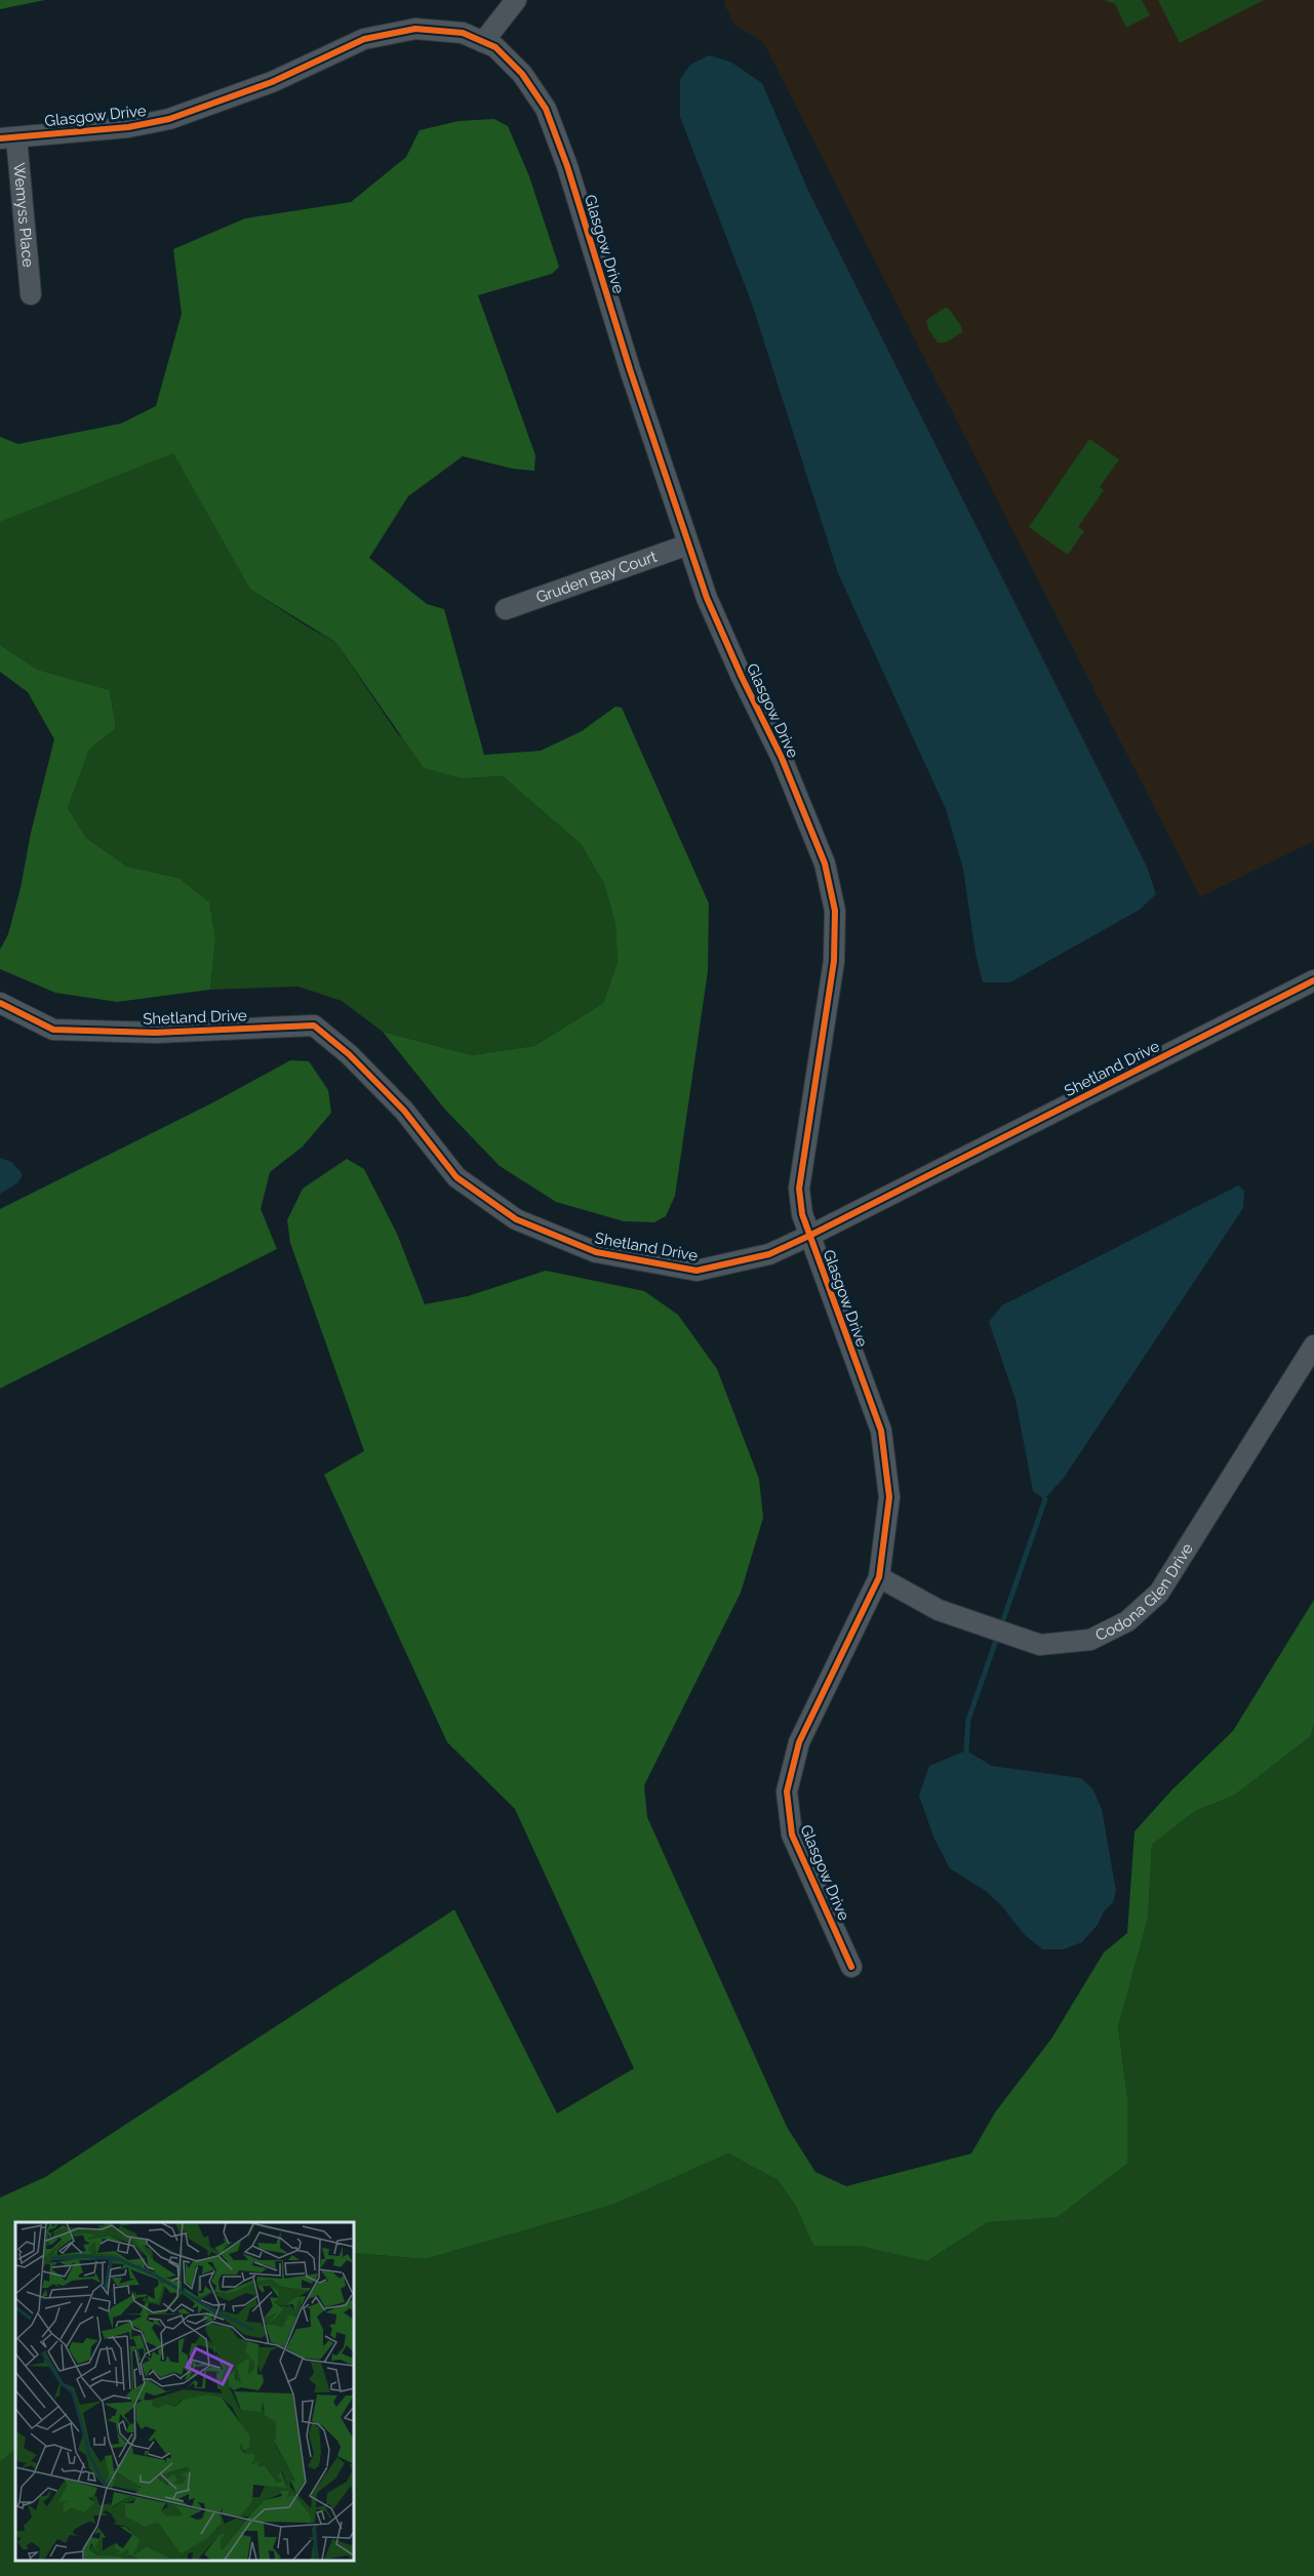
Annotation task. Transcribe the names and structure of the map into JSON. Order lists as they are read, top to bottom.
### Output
{
  "streets": {
    "street": [
      "Glasgow Drive",
      "Wemyss Place",
      "Gruden Bay Court",
      "Shetland Drive",
      "Codona Glen Drive"
    ]
  },
  "crossings": [
    ["Glasgow Drive", "Wemyss Place"],
    ["Glasgow Drive", "Gruden Bay Court"],
    ["Glasgow Drive", "Shetland Drive"],
    ["Glasgow Drive", "Codona Glen Drive"]
  ]
}
